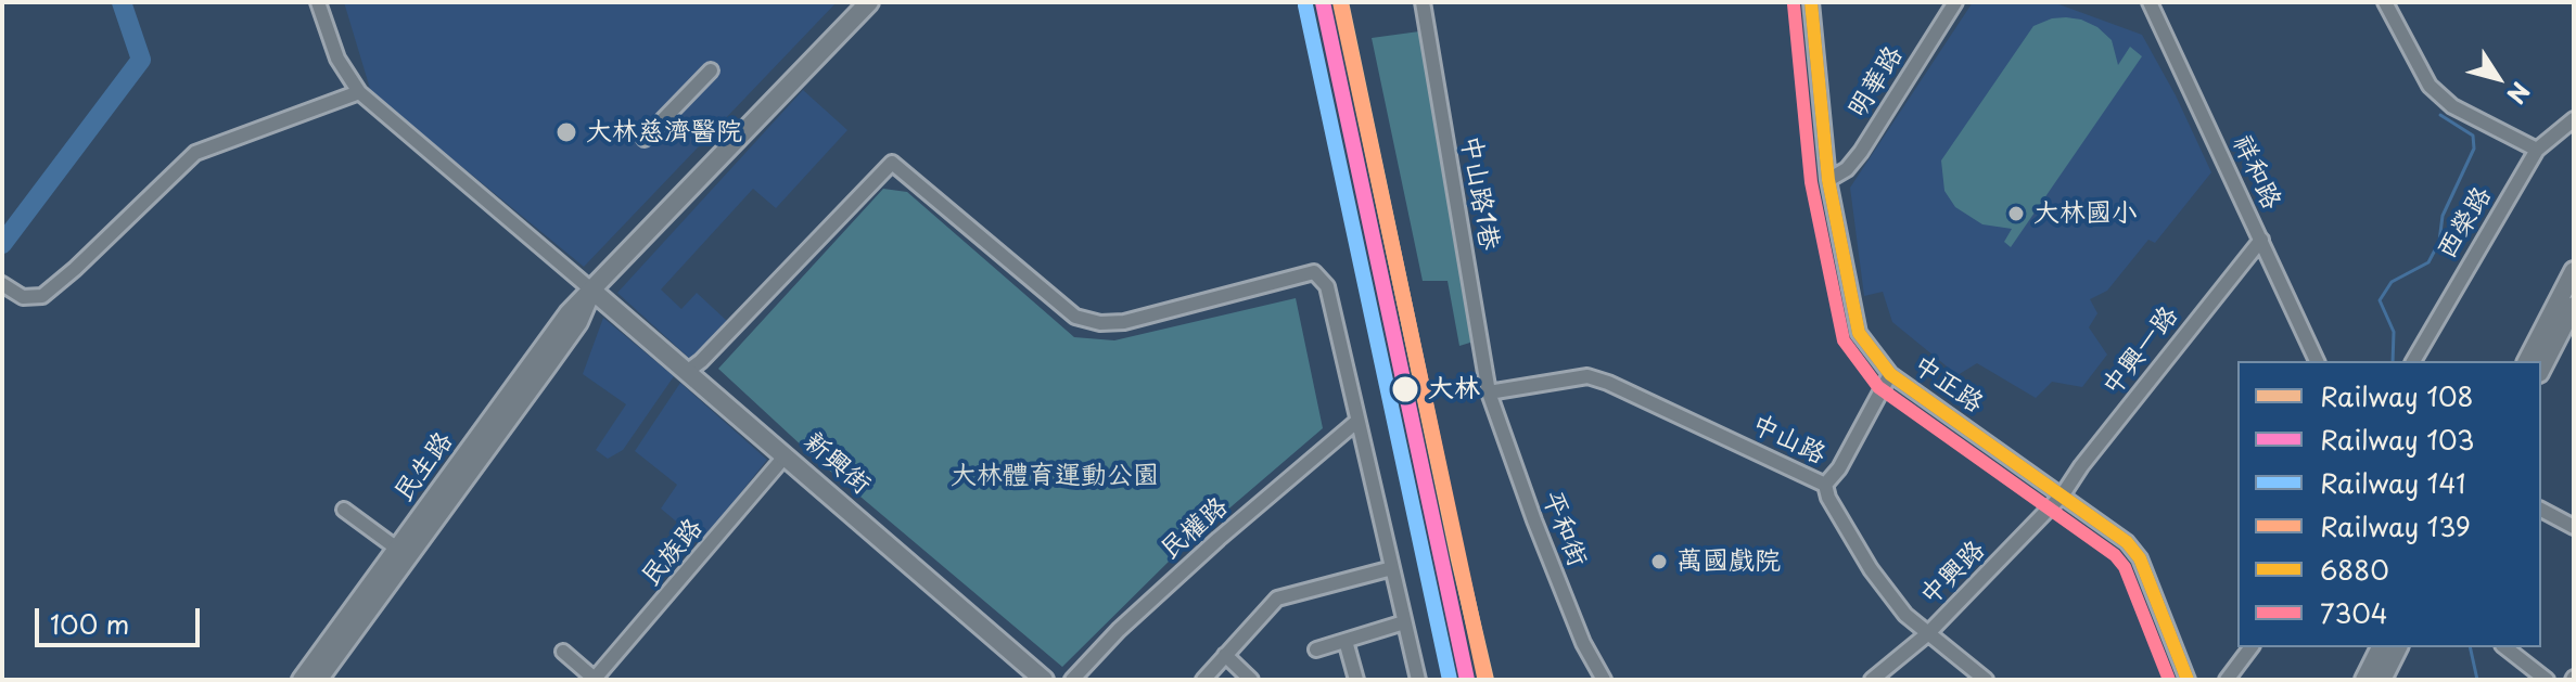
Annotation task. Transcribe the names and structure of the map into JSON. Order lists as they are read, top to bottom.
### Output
{
  "streets": {
    "main road": ["新興街", "民生路"],
    "street": [
      "明華路",
      "祥和路",
      "中山路1巷",
      "西榮路",
      "中興一路",
      "中正路",
      "中山路",
      "民權路",
      "平和街",
      "民族路",
      "中興路"
    ]
  },
  "crossings": [
    ["明華路", "中正路"],
    ["祥和路", "中興一路"],
    ["中山路1巷", "中山路"],
    ["中山路1巷", "平和街"],
    ["中興一路", "中正路"],
    ["中興一路", "中興路"],
    ["中正路", "中興路"],
    ["中山路", "平和街"],
    ["中山路", "中興路"],
    ["新興街", "民生路"],
    ["新興街", "民族路"]
  ],
  "parks": ["大林體育運動公園"],
  "places": [
    "大林慈濟醫院",
    "大林國小",
    "大林",
    "萬國戲院"
  ],
  "lines": [
    "rail line 108",
    "rail line 103",
    "rail line 139",
    "transit line 6880",
    "transit line 7304",
    "rail line 141"
  ],
  "legend": [
    "Railway 108",
    "Railway 103",
    "Railway 141",
    "Railway 139",
    "6880",
    "7304"
  ],
  "scale_bar": "100 m",
  "north": "bottom right"
}
